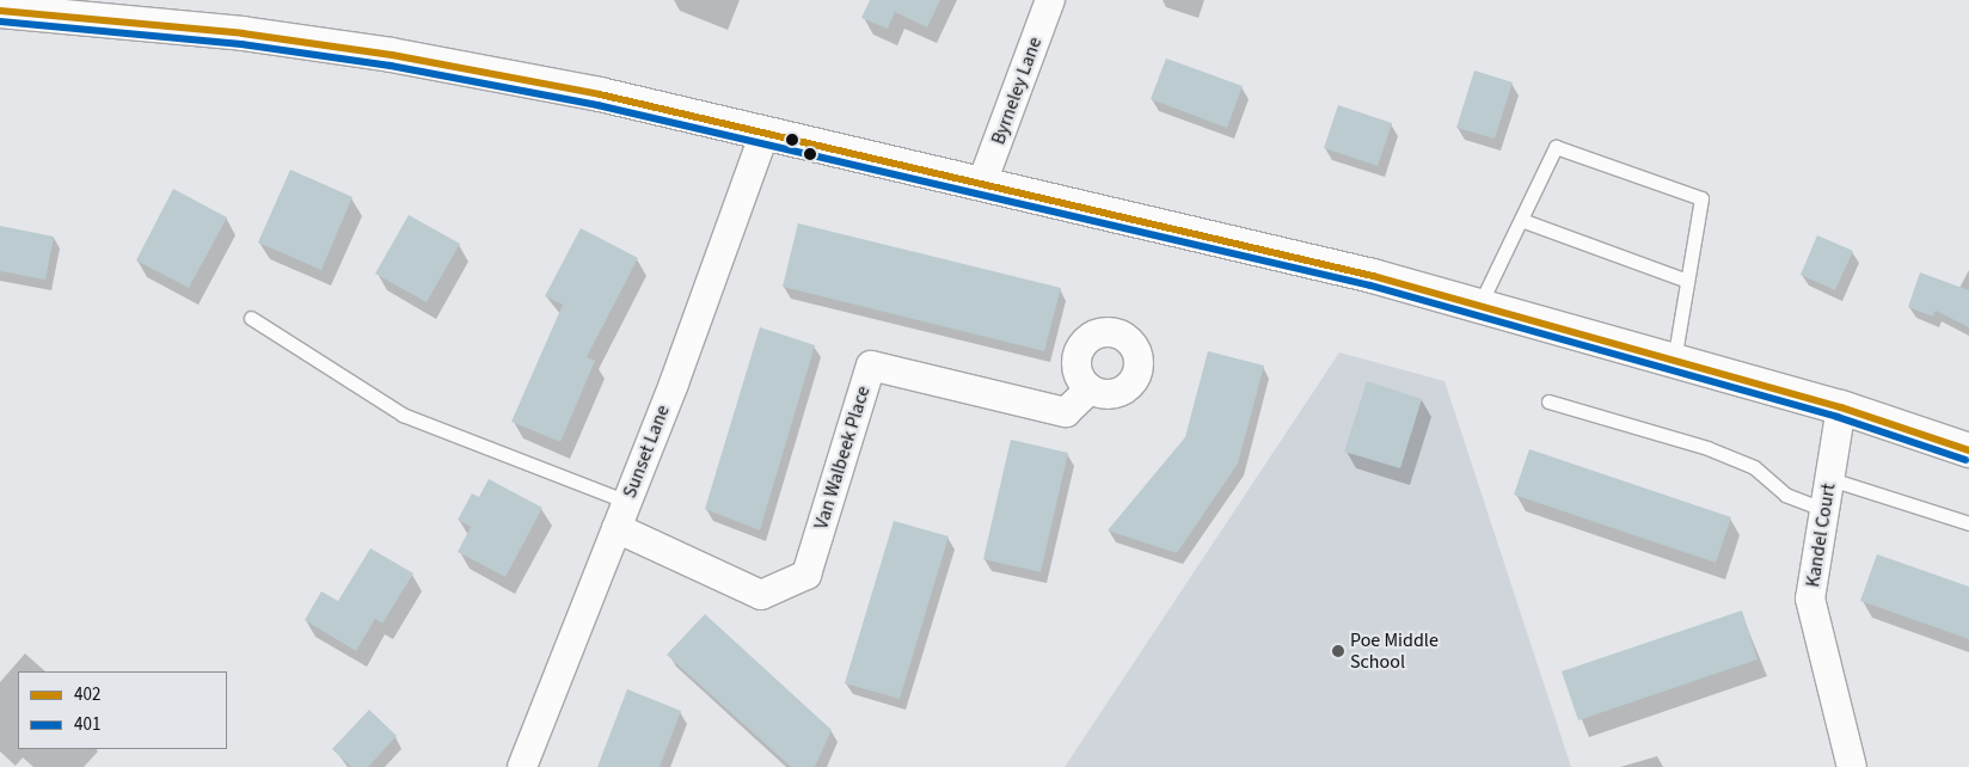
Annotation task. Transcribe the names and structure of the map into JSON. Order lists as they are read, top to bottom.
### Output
{
  "streets": {
    "street": [
      "Byrneley Lane",
      "Sunset Lane",
      "Van Walbeek Place",
      "Kandel Court"
    ]
  },
  "crossings": [
    ["Sunset Lane", "Van Walbeek Place"]
  ],
  "places": ["Poe Middle School"],
  "lines": ["transit line 402", "transit line 401"],
  "legend": ["402", "401"]
}
